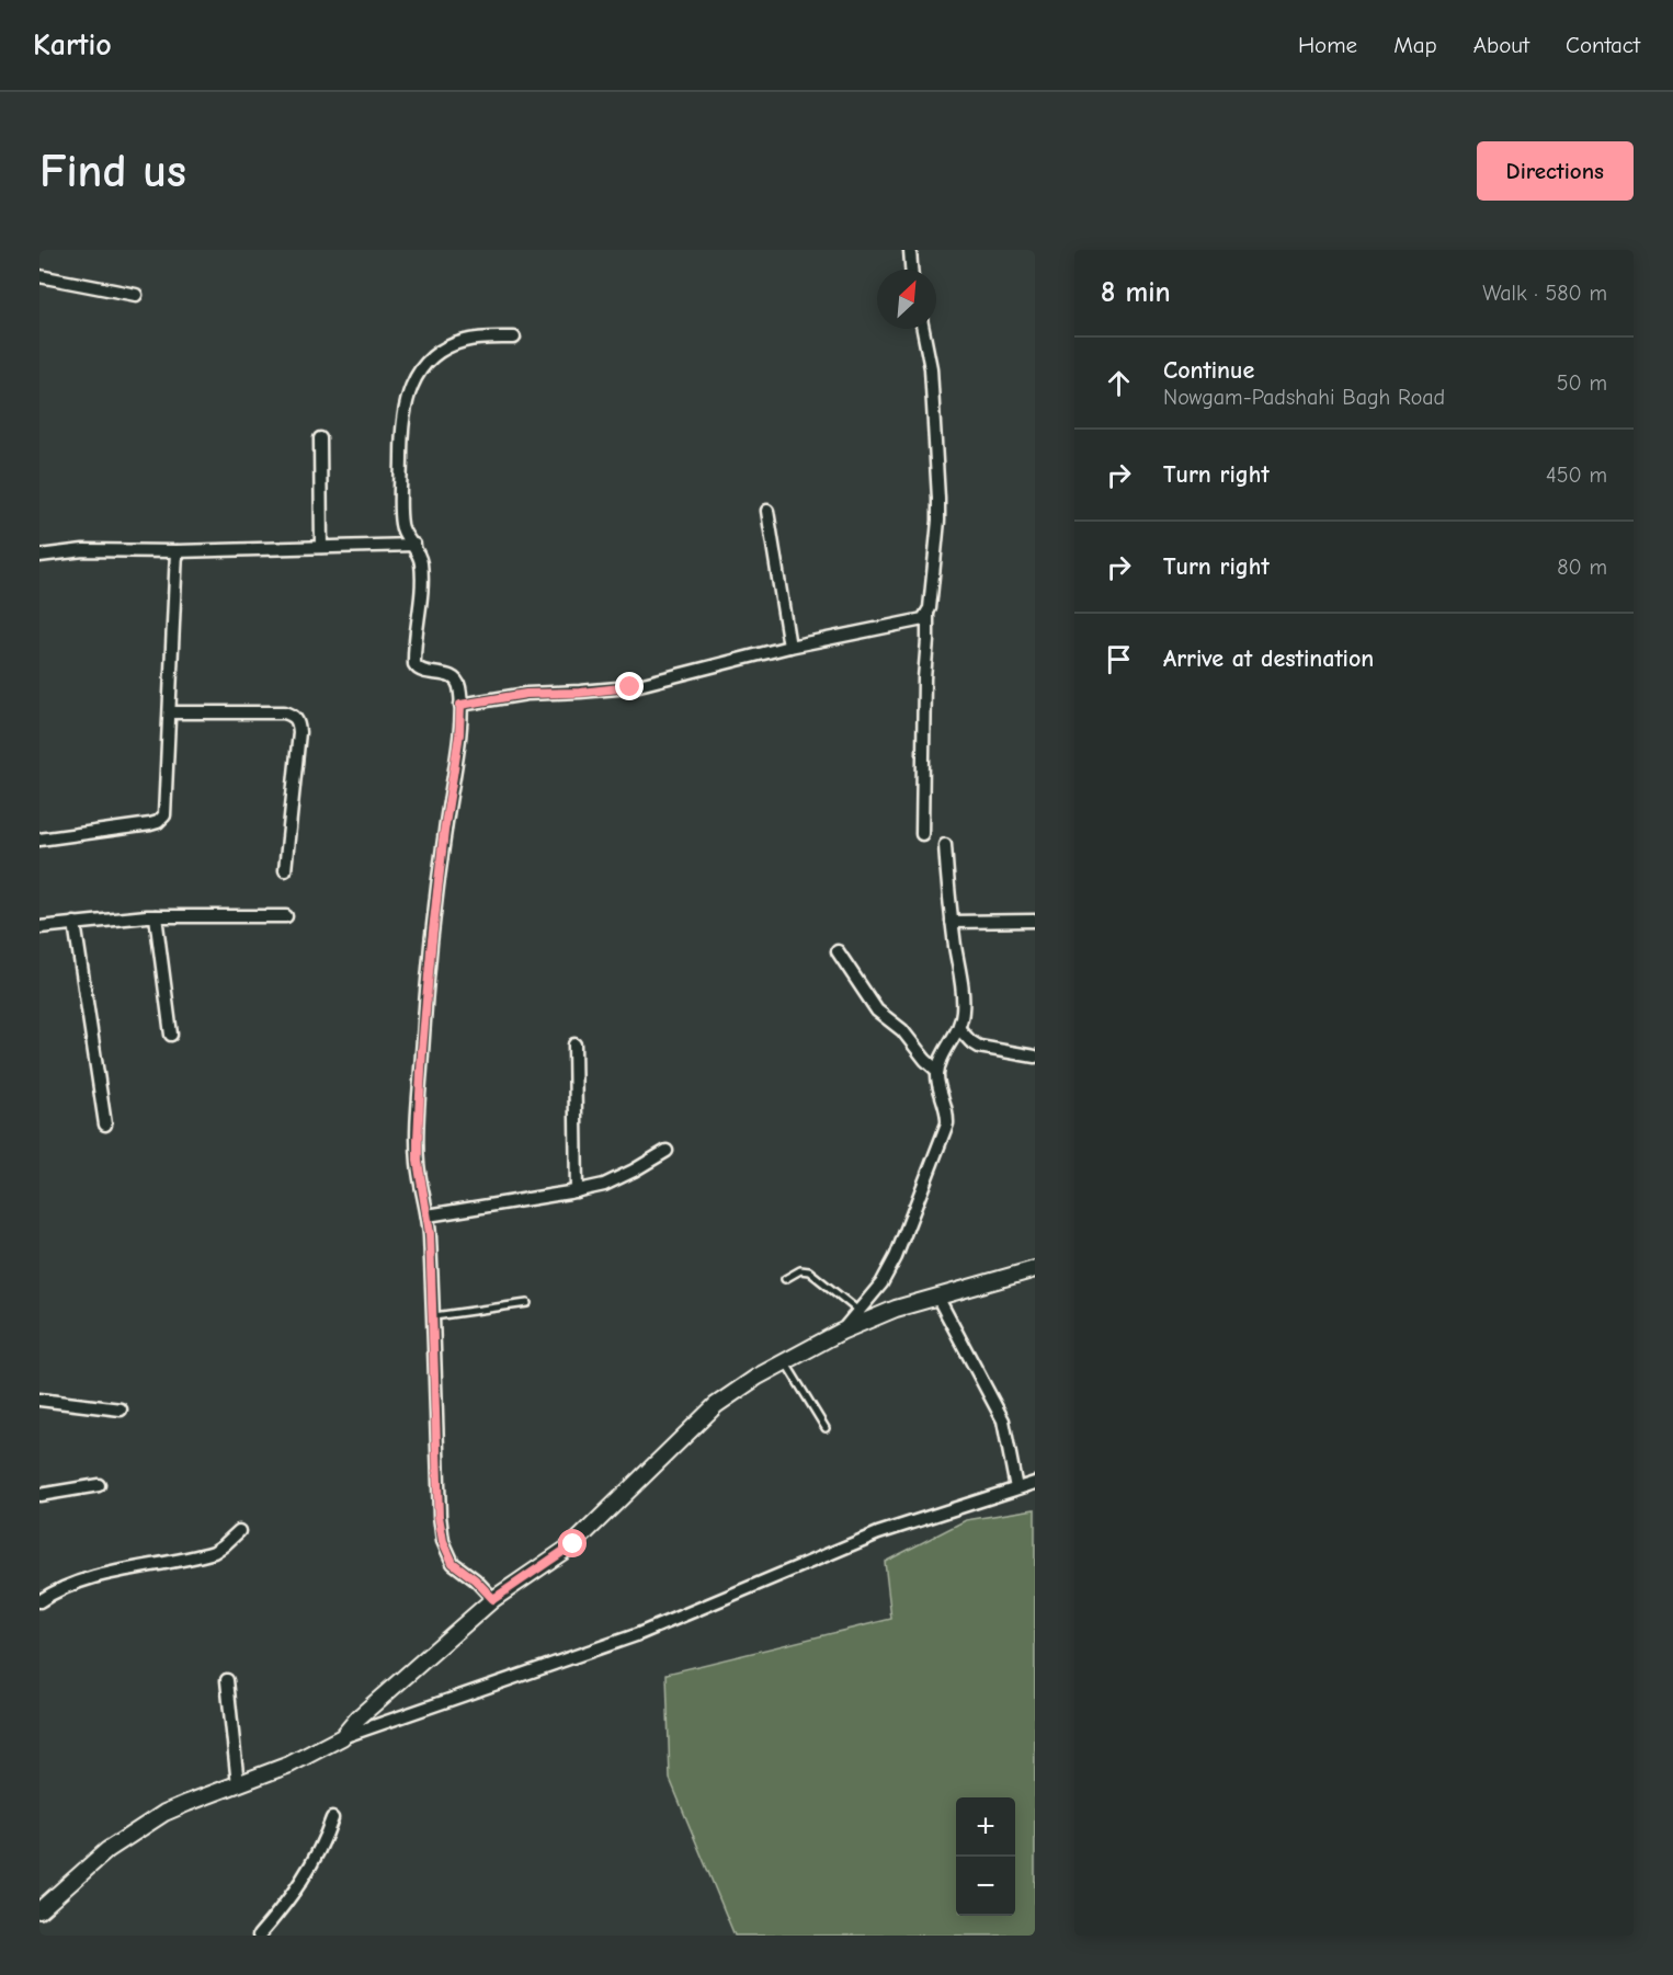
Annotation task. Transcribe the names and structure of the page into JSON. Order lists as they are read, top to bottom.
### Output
{
  "north": "top right",
  "page": {
    "header": "Kartio",
    "nav": [
      "Home",
      "Map",
      "About",
      "Contact"
    ],
    "buttons": "Directions",
    "title": "Find us",
    "heading": ["8 min", "Walk · 580 m"],
    "list": [
      ["Continue", "Nowgam-Padshahi Bagh Road", "50 m"],
      ["Turn right", "450 m"],
      ["Turn right", "80 m"],
      "Arrive at destination"
    ],
    "map_buttons": ["+", "−"]
  }
}
